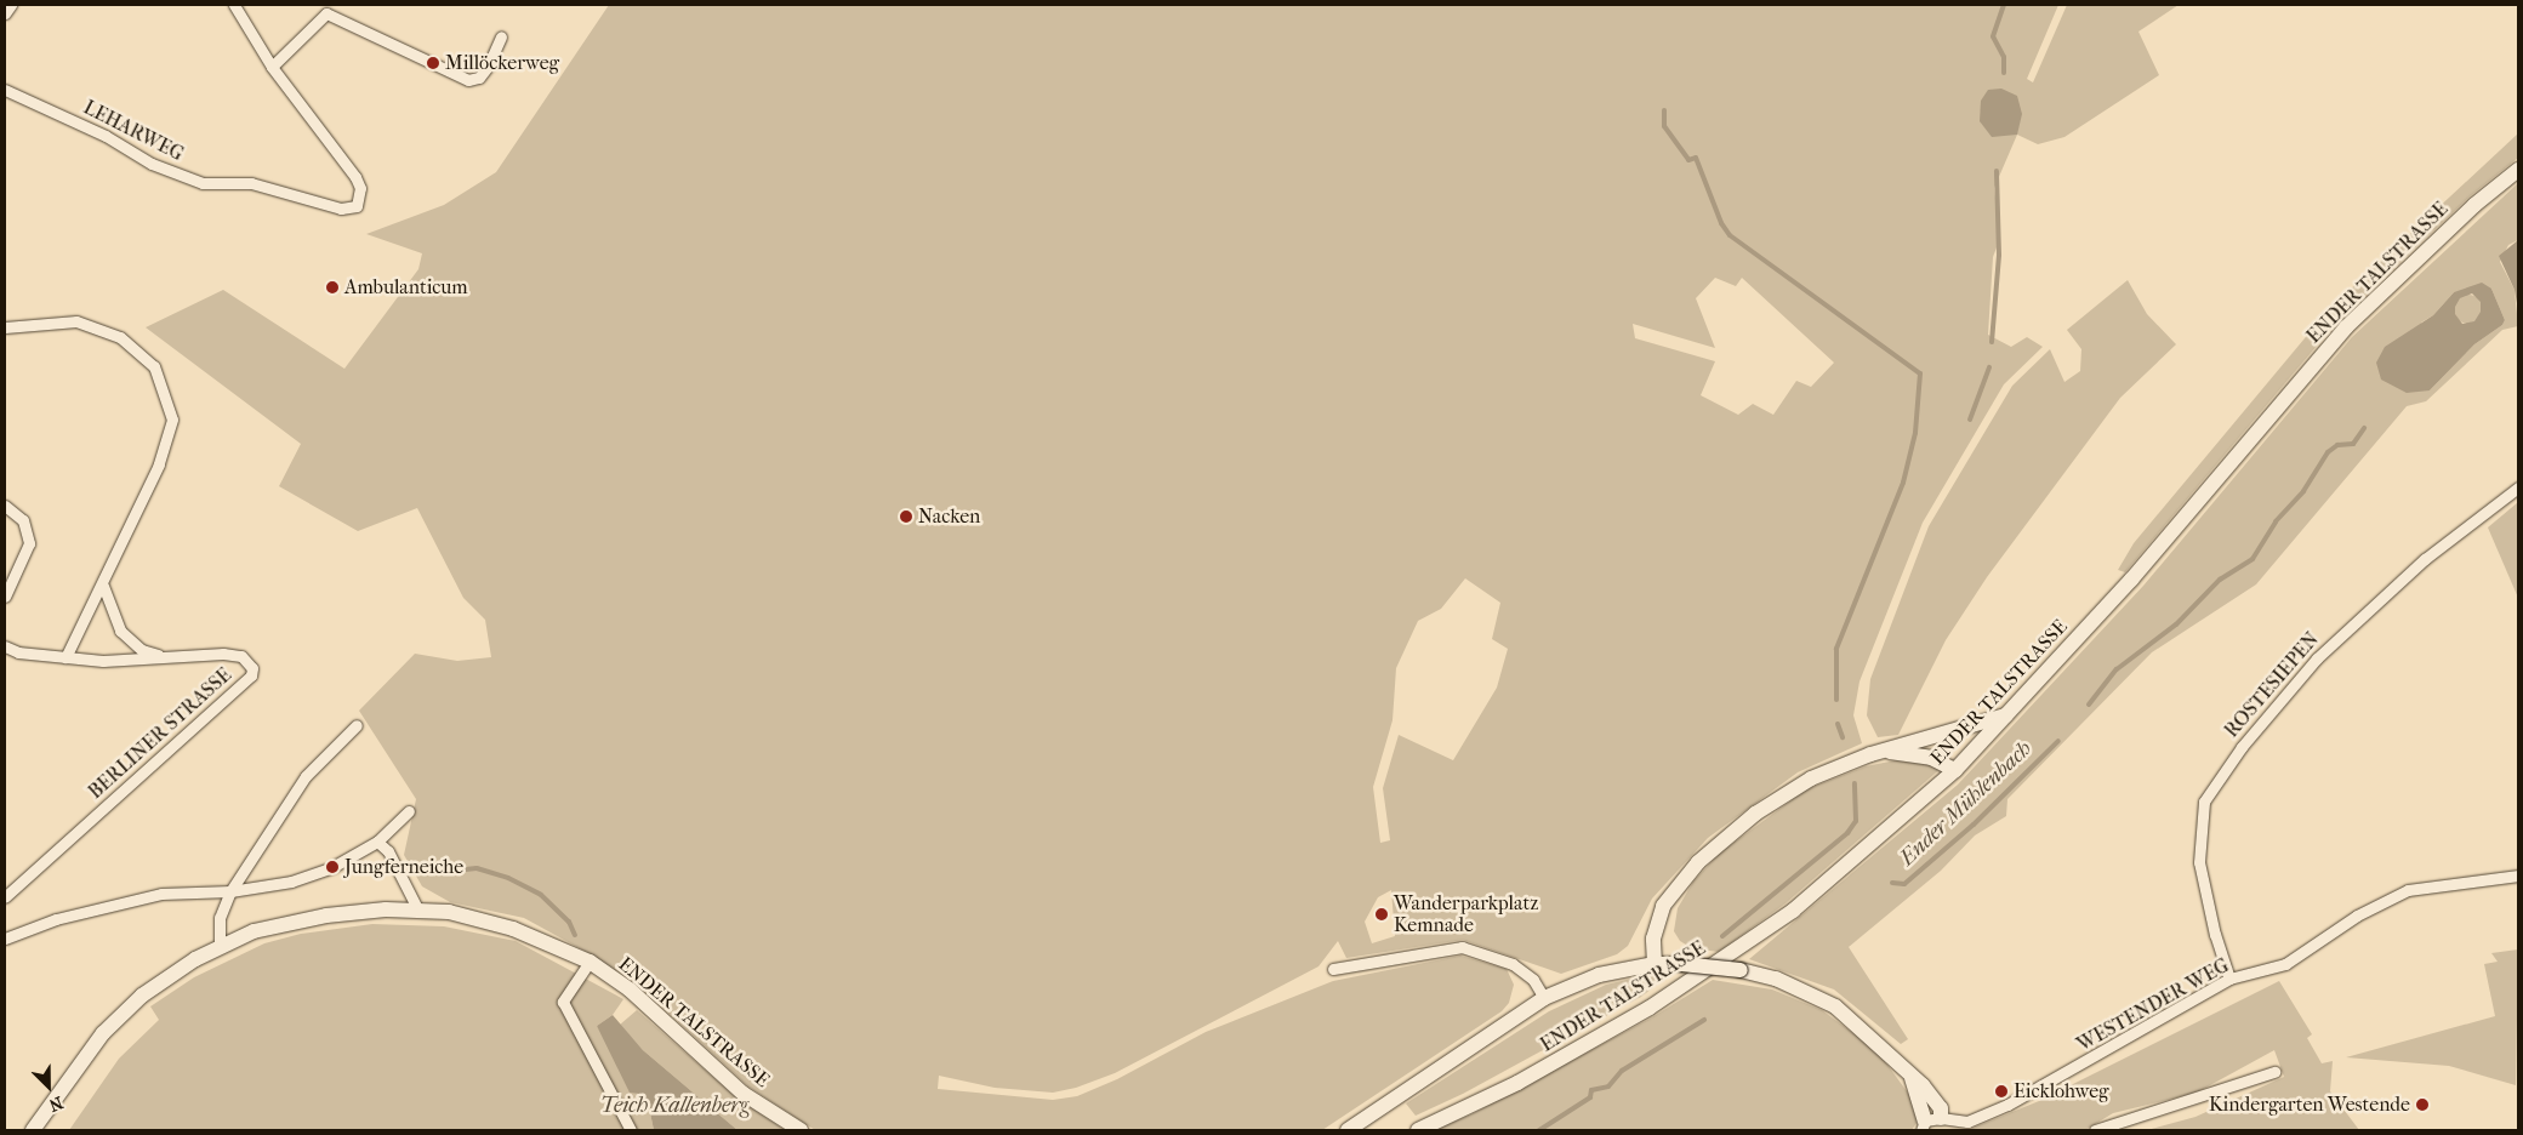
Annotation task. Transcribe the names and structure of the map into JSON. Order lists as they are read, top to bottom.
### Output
{
  "streets": {
    "main road": ["ENDER TALSTRASSE"],
    "street": [
      "LEHARWEG",
      "ROSTESIEPEN",
      "BERLINER STRASSE",
      "WESTENDER WEG"
    ]
  },
  "crossings": [
    ["ROSTESIEPEN", "WESTENDER WEG"]
  ],
  "water": ["Ender Mühlenbach", "Teich Kallenberg"],
  "places": [
    "Millöckerweg",
    "Ambulanticum",
    "Nacken",
    "Jungferneiche",
    "Wanderparkplatz Kemnade",
    "Eicklohweg",
    "Kindergarten Westende"
  ],
  "north": "bottom right"
}
